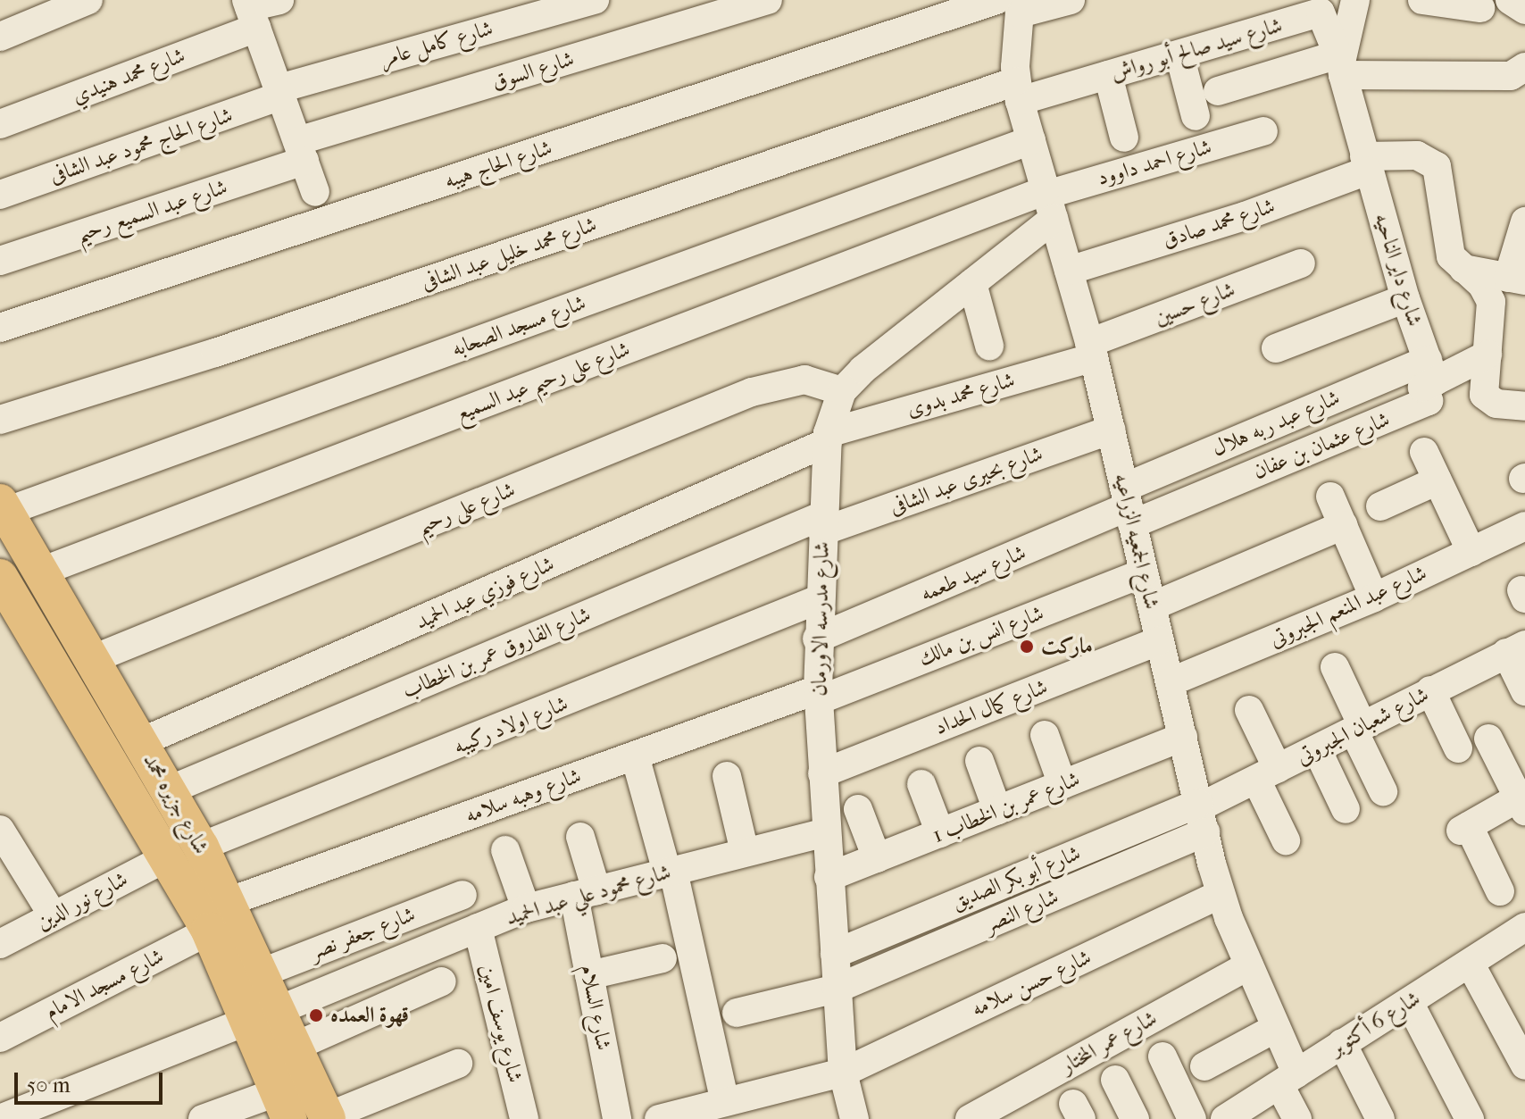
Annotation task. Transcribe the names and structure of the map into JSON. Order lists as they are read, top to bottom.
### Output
{
  "streets": {
    "main road": ["شارع جزيره محمد"],
    "street": [
      "شارع كامل عامر",
      "شارع سيد صالح أبو رواش",
      "شارع السوق",
      "شارع محمد هنيدي",
      "شارع الحاج محمود عبد الشافى",
      "شارع احمد داوود",
      "شارع الحاج هيبه",
      "شارع عبد السميع رحيم",
      "شارع محمد صادق",
      "شارع محمد خليل عبد الشافى",
      "شارع داير الناحيه",
      "شارع حسين",
      "شارع مسجد الصحابه",
      "شارع على رحيم عبد السميع",
      "شارع محمد بدوى",
      "شارع عبد ربه هلال",
      "شارع عثمان بن عفان",
      "شارع بحيرى عبد الشافى",
      "شارع على رحيم",
      "شارع الجمعيه الزراعيه",
      "شارع سيد طعمه",
      "شارع فوزي عبد الحميد",
      "شارع عبد المنعم الجبروتى",
      "شارع مدرسه الاورمان",
      "شارع انس بن مالك",
      "شارع الفاروق عمر بن الخطاب",
      "شارع كمال الحداد",
      "شارع اولاد ركيبه",
      "شارع شعبان الجبروتى",
      "شارع وهبه سلامه",
      "شارع عمر بن الخطاب 1",
      "شارع أبو بكر الصديق",
      "شارع محمود علي عبد الحميد",
      "شارع نور الدين",
      "شارع النصر",
      "شارع جعفر نصر",
      "شارع حسن سلامه",
      "شارع مسجد الامام",
      "شارع السلام",
      "شارع يوسف امين",
      "شارع 6 أكتوبر",
      "شارع عمر المختار"
    ]
  },
  "crossings": [
    ["شارع كامل عامر", "شارع الحاج محمود عبد الشافى"],
    ["شارع سيد صالح أبو رواش", "شارع محمد خليل عبد الشافى"],
    ["شارع سيد صالح أبو رواش", "شارع داير الناحيه"],
    ["شارع سيد صالح أبو رواش", "شارع الجمعيه الزراعيه"],
    ["شارع السوق", "شارع عبد السميع رحيم"],
    ["شارع احمد داوود", "شارع على رحيم عبد السميع"],
    ["شارع احمد داوود", "شارع الجمعيه الزراعيه"],
    ["شارع احمد داوود", "شارع مدرسه الاورمان"],
    ["شارع الحاج هيبه", "شارع الجمعيه الزراعيه"],
    ["شارع محمد صادق", "شارع داير الناحيه"],
    ["شارع محمد صادق", "شارع الجمعيه الزراعيه"],
    ["شارع محمد خليل عبد الشافى", "شارع الجمعيه الزراعيه"],
    ["شارع داير الناحيه", "شارع عبد ربه هلال"],
    ["شارع داير الناحيه", "شارع عثمان بن عفان"],
    ["شارع حسين", "شارع محمد بدوى"],
    ["شارع حسين", "شارع الجمعيه الزراعيه"],
    ["شارع مسجد الصحابه", "شارع الجمعيه الزراعيه"],
    ["شارع مسجد الصحابه", "شارع جزيره محمد"],
    ["شارع على رحيم عبد السميع", "شارع الجمعيه الزراعيه"],
    ["شارع على رحيم عبد السميع", "شارع مدرسه الاورمان"],
    ["شارع على رحيم عبد السميع", "شارع جزيره محمد"],
    ["شارع محمد بدوى", "شارع الجمعيه الزراعيه"],
    ["شارع محمد بدوى", "شارع فوزي عبد الحميد"],
    ["شارع محمد بدوى", "شارع مدرسه الاورمان"],
    ["شارع عبد ربه هلال", "شارع عثمان بن عفان"],
    ["شارع عبد ربه هلال", "شارع الجمعيه الزراعيه"],
    ["شارع عبد ربه هلال", "شارع سيد طعمه"],
    ["شارع عثمان بن عفان", "شارع الجمعيه الزراعيه"],
    ["شارع عثمان بن عفان", "شارع سيد طعمه"],
    ["شارع بحيرى عبد الشافى", "شارع الجمعيه الزراعيه"],
    ["شارع بحيرى عبد الشافى", "شارع مدرسه الاورمان"],
    ["شارع بحيرى عبد الشافى", "شارع الفاروق عمر بن الخطاب"],
    ["شارع على رحيم", "شارع مدرسه الاورمان"],
    ["شارع على رحيم", "شارع جزيره محمد"],
    ["شارع الجمعيه الزراعيه", "شارع سيد طعمه"],
    ["شارع الجمعيه الزراعيه", "شارع عبد المنعم الجبروتى"],
    ["شارع الجمعيه الزراعيه", "شارع مدرسه الاورمان"],
    ["شارع الجمعيه الزراعيه", "شارع انس بن مالك"],
    ["شارع الجمعيه الزراعيه", "شارع كمال الحداد"],
    ["شارع الجمعيه الزراعيه", "شارع شعبان الجبروتى"],
    ["شارع الجمعيه الزراعيه", "شارع عمر بن الخطاب 1"],
    ["شارع الجمعيه الزراعيه", "شارع أبو بكر الصديق"],
    ["شارع الجمعيه الزراعيه", "شارع النصر"],
    ["شارع الجمعيه الزراعيه", "شارع حسن سلامه"],
    ["شارع الجمعيه الزراعيه", "شارع 6 أكتوبر"],
    ["شارع الجمعيه الزراعيه", "شارع عمر المختار"],
    ["شارع سيد طعمه", "شارع مدرسه الاورمان"],
    ["شارع فوزي عبد الحميد", "شارع مدرسه الاورمان"],
    ["شارع فوزي عبد الحميد", "شارع جزيره محمد"],
    ["شارع مدرسه الاورمان", "شارع انس بن مالك"],
    ["شارع مدرسه الاورمان", "شارع الفاروق عمر بن الخطاب"],
    ["شارع مدرسه الاورمان", "شارع كمال الحداد"],
    ["شارع مدرسه الاورمان", "شارع اولاد ركيبه"],
    ["شارع مدرسه الاورمان", "شارع وهبه سلامه"],
    ["شارع مدرسه الاورمان", "شارع عمر بن الخطاب 1"],
    ["شارع مدرسه الاورمان", "شارع أبو بكر الصديق"],
    ["شارع مدرسه الاورمان", "شارع محمود علي عبد الحميد"],
    ["شارع مدرسه الاورمان", "شارع النصر"],
    ["شارع مدرسه الاورمان", "شارع حسن سلامه"],
    ["شارع انس بن مالك", "شارع وهبه سلامه"],
    ["شارع الفاروق عمر بن الخطاب", "شارع جزيره محمد"],
    ["شارع اولاد ركيبه", "شارع جزيره محمد"],
    ["شارع شعبان الجبروتى", "شارع أبو بكر الصديق"],
    ["شارع شعبان الجبروتى", "شارع النصر"],
    ["شارع وهبه سلامه", "شارع جزيره محمد"],
    ["شارع وهبه سلامه", "شارع مسجد الامام"],
    ["شارع جزيره محمد", "شارع محمود علي عبد الحميد"],
    ["شارع جزيره محمد", "شارع نور الدين"],
    ["شارع جزيره محمد", "شارع جعفر نصر"],
    ["شارع جزيره محمد", "شارع مسجد الامام"],
    ["شارع أبو بكر الصديق", "شارع النصر"],
    ["شارع محمود علي عبد الحميد", "شارع السلام"],
    ["شارع محمود علي عبد الحميد", "شارع يوسف امين"]
  ],
  "places": ["ماركت", "قهوة العمده"],
  "scale_bar": "50 m"
}
